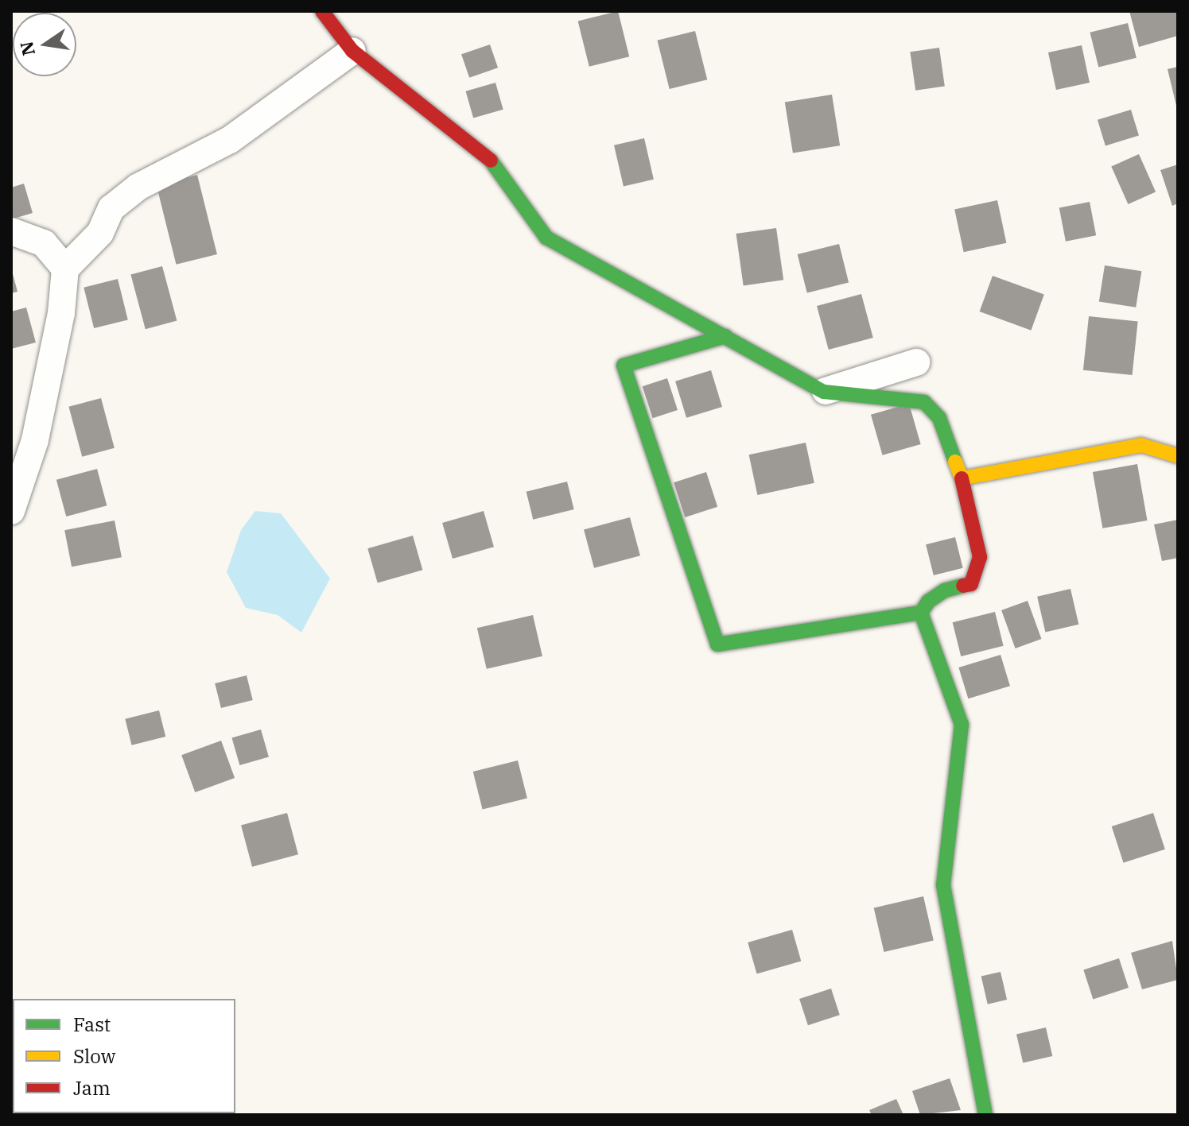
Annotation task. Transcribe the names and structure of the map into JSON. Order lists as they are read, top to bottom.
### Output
{
  "legend": ["Fast", "Slow", "Jam"],
  "north": "left"
}
